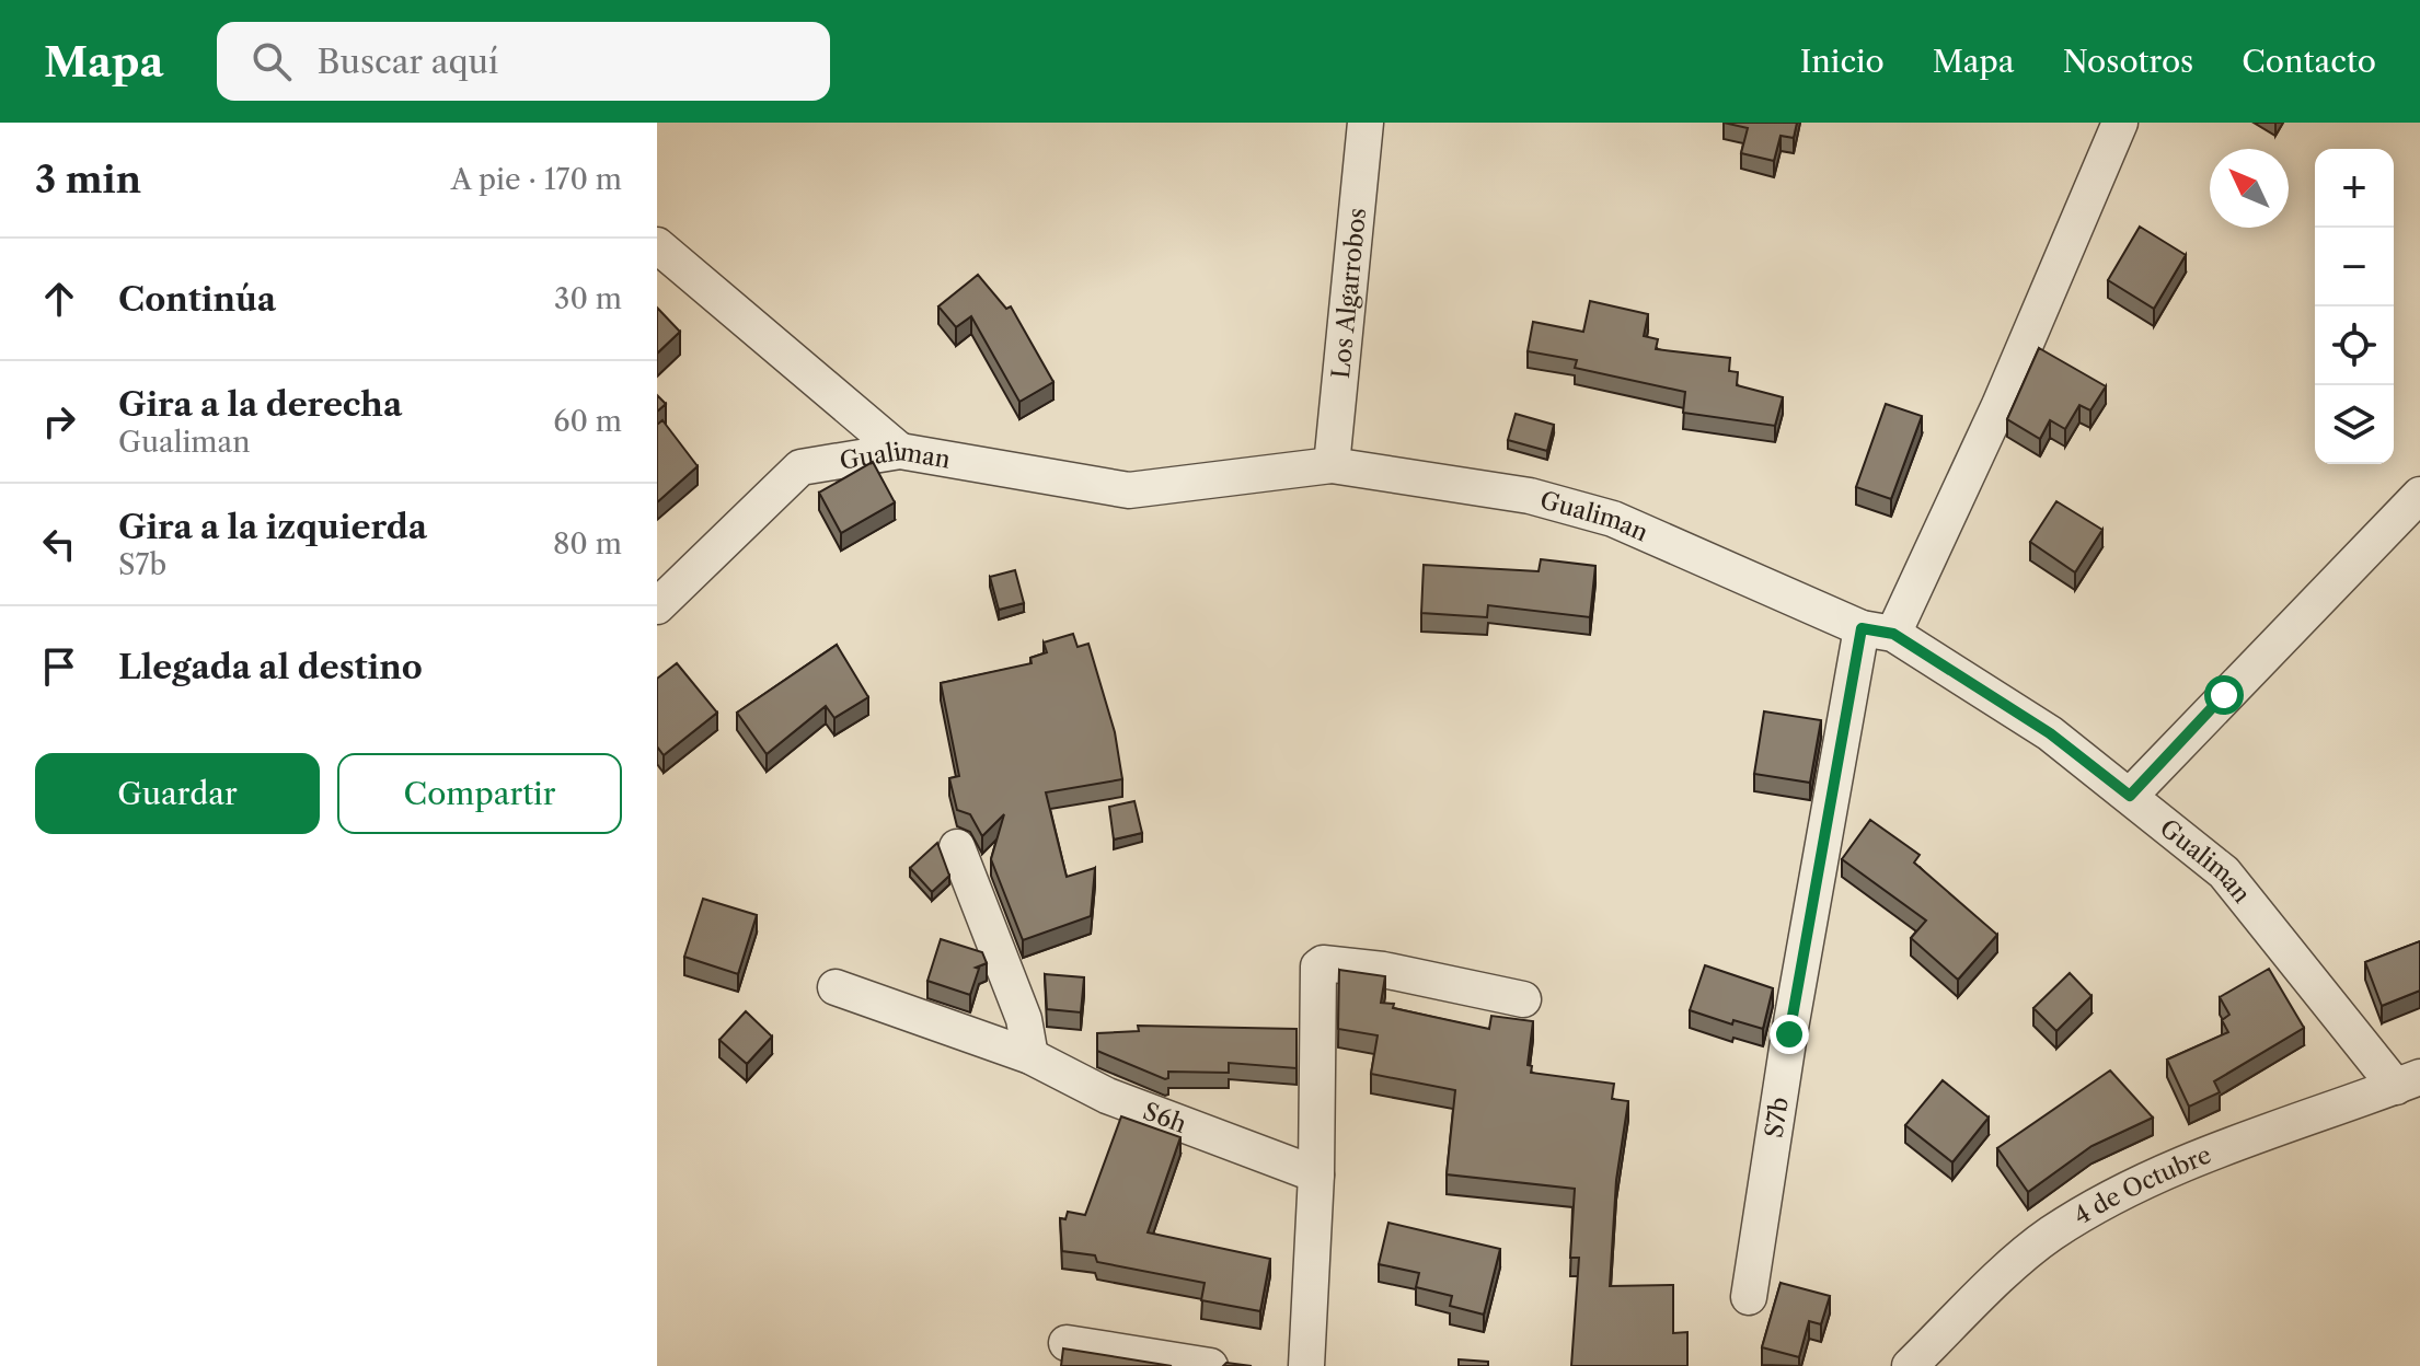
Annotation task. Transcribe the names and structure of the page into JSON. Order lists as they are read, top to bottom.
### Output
{
  "streets": {
    "street": [
      "Los Algarrobos",
      "Gualiman",
      "S6h",
      "S7b",
      "4 de Octubre"
    ]
  },
  "crossings": [
    ["Los Algarrobos", "Gualiman"],
    ["Gualiman", "S7b"],
    ["Gualiman", "4 de Octubre"]
  ],
  "north": "top left",
  "page": {
    "header": "Mapa",
    "search": "Buscar aquí",
    "nav": [
      "Inicio",
      "Mapa",
      "Nosotros",
      "Contacto"
    ],
    "heading": ["3 min", "A pie · 170 m"],
    "map_buttons": ["+", "−"],
    "list": [
      ["Continúa", "30 m"],
      ["Gira a la derecha", "Gualiman", "60 m"],
      ["Gira a la izquierda", "S7b", "80 m"],
      "Llegada al destino"
    ],
    "buttons": ["Guardar", "Compartir"]
  }
}
